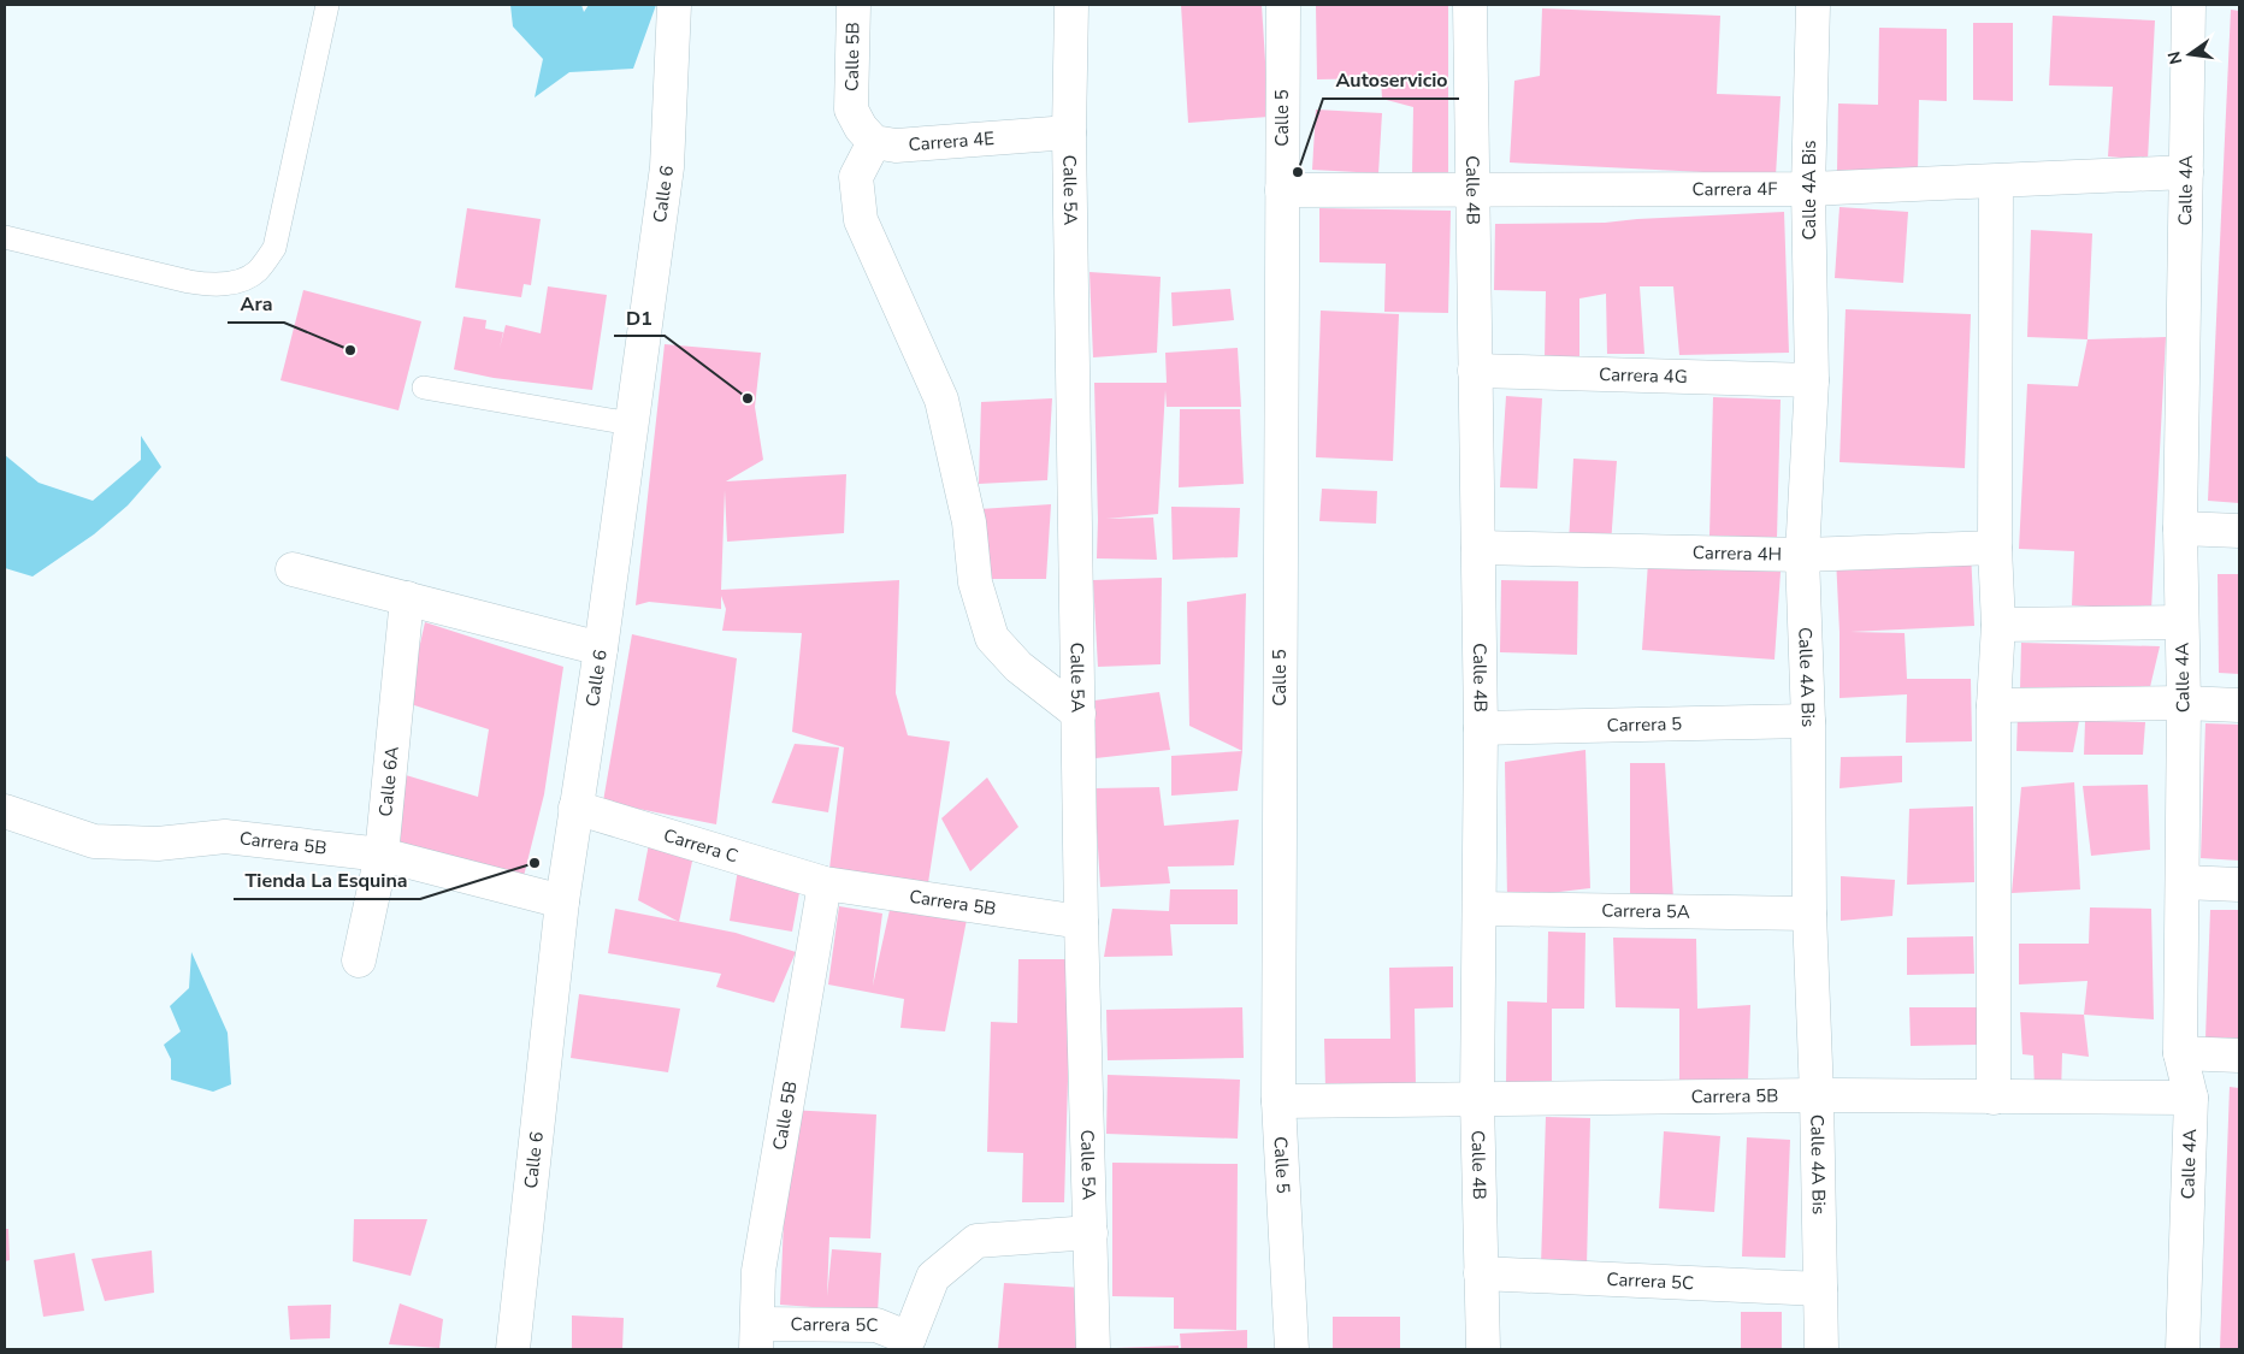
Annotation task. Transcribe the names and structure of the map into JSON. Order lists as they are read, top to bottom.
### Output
{
  "streets": {
    "street": [
      "Calle 5B",
      "Calle 5",
      "Carrera 4E",
      "Carrera 4F",
      "Calle 5A",
      "Calle 4B",
      "Calle 4A Bis",
      "Calle 4A",
      "Calle 6",
      "Carrera 4G",
      "Carrera 4H",
      "Carrera 5",
      "Calle 6A",
      "Carrera 5B",
      "Carrera C",
      "Carrera 5A",
      "Carrera 5C"
    ]
  },
  "crossings": [
    ["Calle 5B", "Carrera 4E"],
    ["Calle 5B", "Carrera 5B"],
    ["Calle 5B", "Carrera C"],
    ["Calle 5B", "Carrera 5C"],
    ["Calle 5", "Carrera 4F"],
    ["Calle 5", "Carrera 5B"],
    ["Carrera 4E", "Calle 5A"],
    ["Carrera 4F", "Calle 4B"],
    ["Carrera 4F", "Calle 4A Bis"],
    ["Carrera 4F", "Calle 4A"],
    ["Calle 5A", "Carrera 5B"],
    ["Calle 4B", "Carrera 4G"],
    ["Calle 4B", "Carrera 4H"],
    ["Calle 4B", "Carrera 5"],
    ["Calle 4B", "Carrera 5B"],
    ["Calle 4B", "Carrera 5A"],
    ["Calle 4B", "Carrera 5C"],
    ["Calle 4A Bis", "Carrera 4G"],
    ["Calle 4A Bis", "Carrera 4H"],
    ["Calle 4A Bis", "Carrera 5"],
    ["Calle 4A Bis", "Carrera 5B"],
    ["Calle 4A Bis", "Carrera 5A"],
    ["Calle 4A Bis", "Carrera 5C"],
    ["Calle 4A", "Carrera 5B"],
    ["Calle 6", "Carrera 5B"],
    ["Calle 6", "Carrera C"],
    ["Calle 6A", "Carrera 5B"],
    ["Carrera 5B", "Carrera C"]
  ],
  "places": [
    "Autoservicio",
    "Ara",
    "D1",
    "Tienda La Esquina"
  ],
  "north": "left"
}
